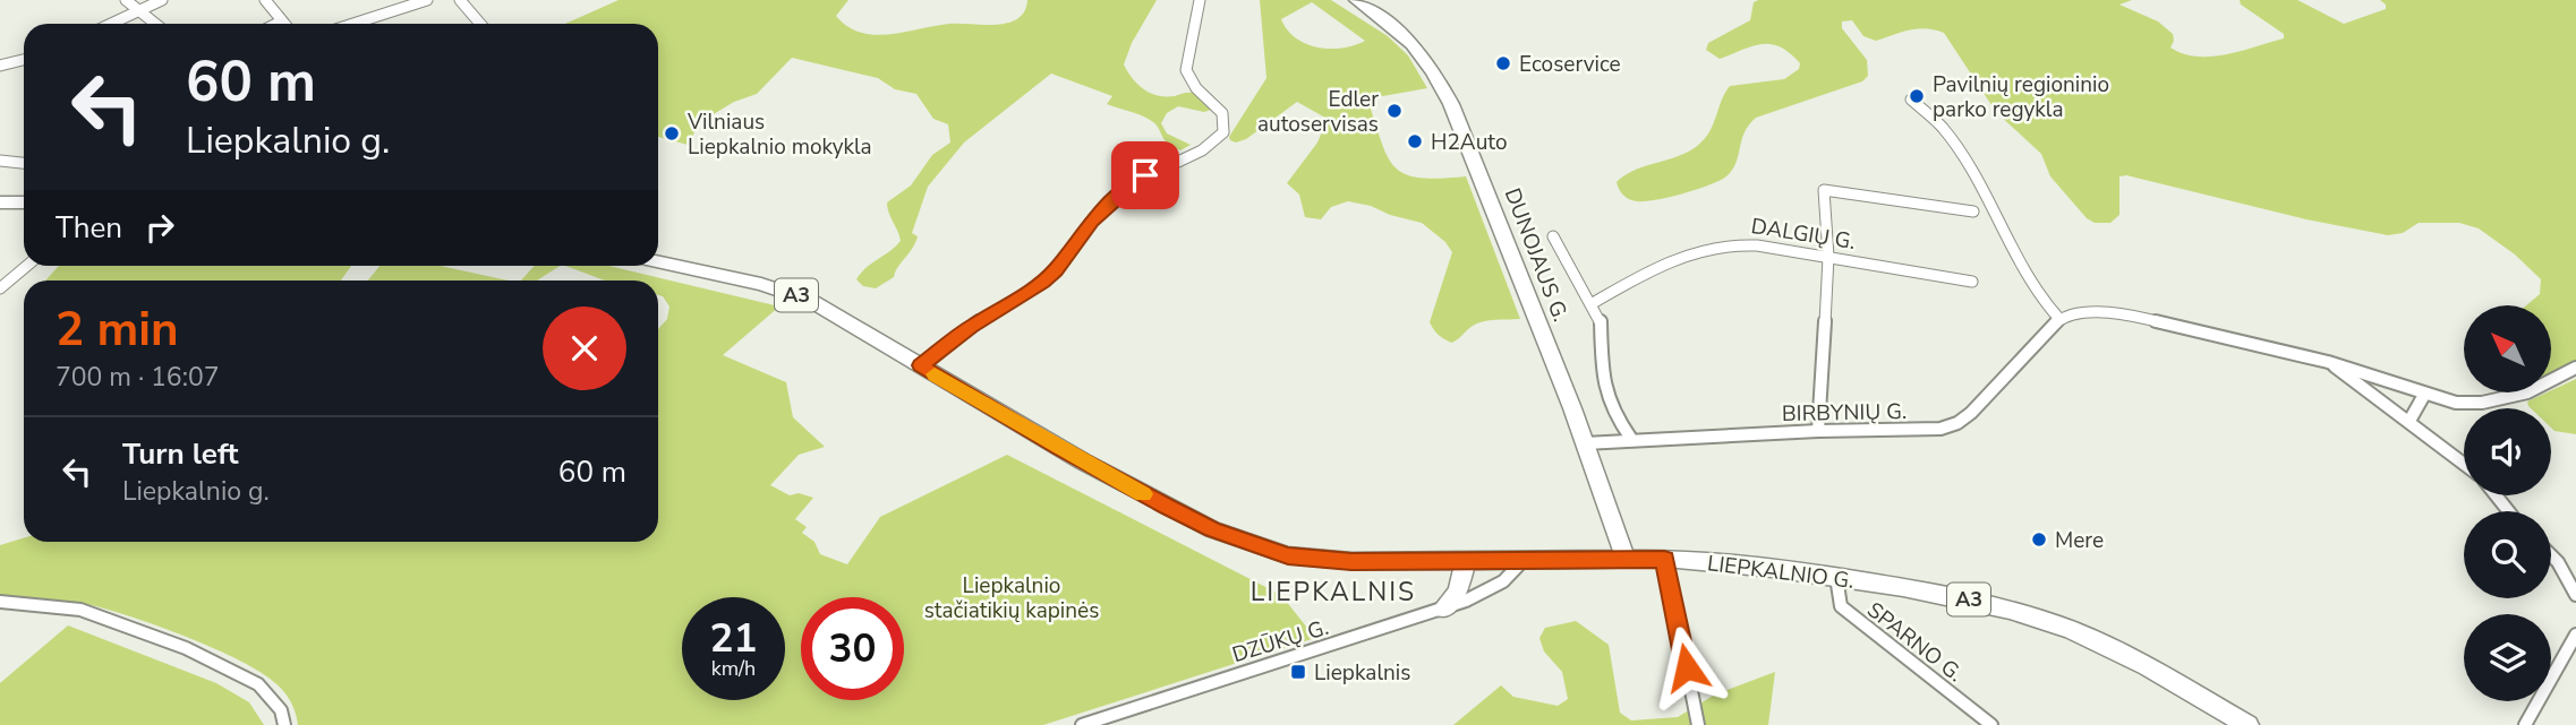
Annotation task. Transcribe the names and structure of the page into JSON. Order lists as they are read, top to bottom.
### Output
{
  "streets": {
    "main road": ["DUNOJAUS G.", "A3", "LIEPKALNIO G."],
    "street": [
      "DALGIŲ G.",
      "BIRBYNIŲ G.",
      "DZŪKŲ G.",
      "SPARNO G."
    ]
  },
  "crossings": [
    ["DUNOJAUS G.", "BIRBYNIŲ G."],
    ["DUNOJAUS G.", "LIEPKALNIO G."],
    ["LIEPKALNIO G.", "DZŪKŲ G."],
    ["LIEPKALNIO G.", "SPARNO G."]
  ],
  "districts": ["LIEPKALNIS"],
  "parks": ["Liepkalnio stačiatikių kapinės"],
  "places": {
    "other": [
      "Ecoservice",
      "Pavilnių regioninio parko regykla",
      "Edler autoservisas",
      "Vilniaus Liepkalnio mokykla",
      "H2Auto",
      "Mere"
    ],
    "transit": ["Liepkalnis"]
  },
  "north": "top left",
  "page": {
    "turn": ["60 m", "Liepkalnio g."],
    "then": "Then",
    "heading": ["2 min", "700 m · 16:07"],
    "list": [
      {
        "name": "Turn left",
        "note": "Liepkalnio g.",
        "value": "60 m"
      }
    ],
    "speed": "21 km/h",
    "limit": "30"
  }
}
